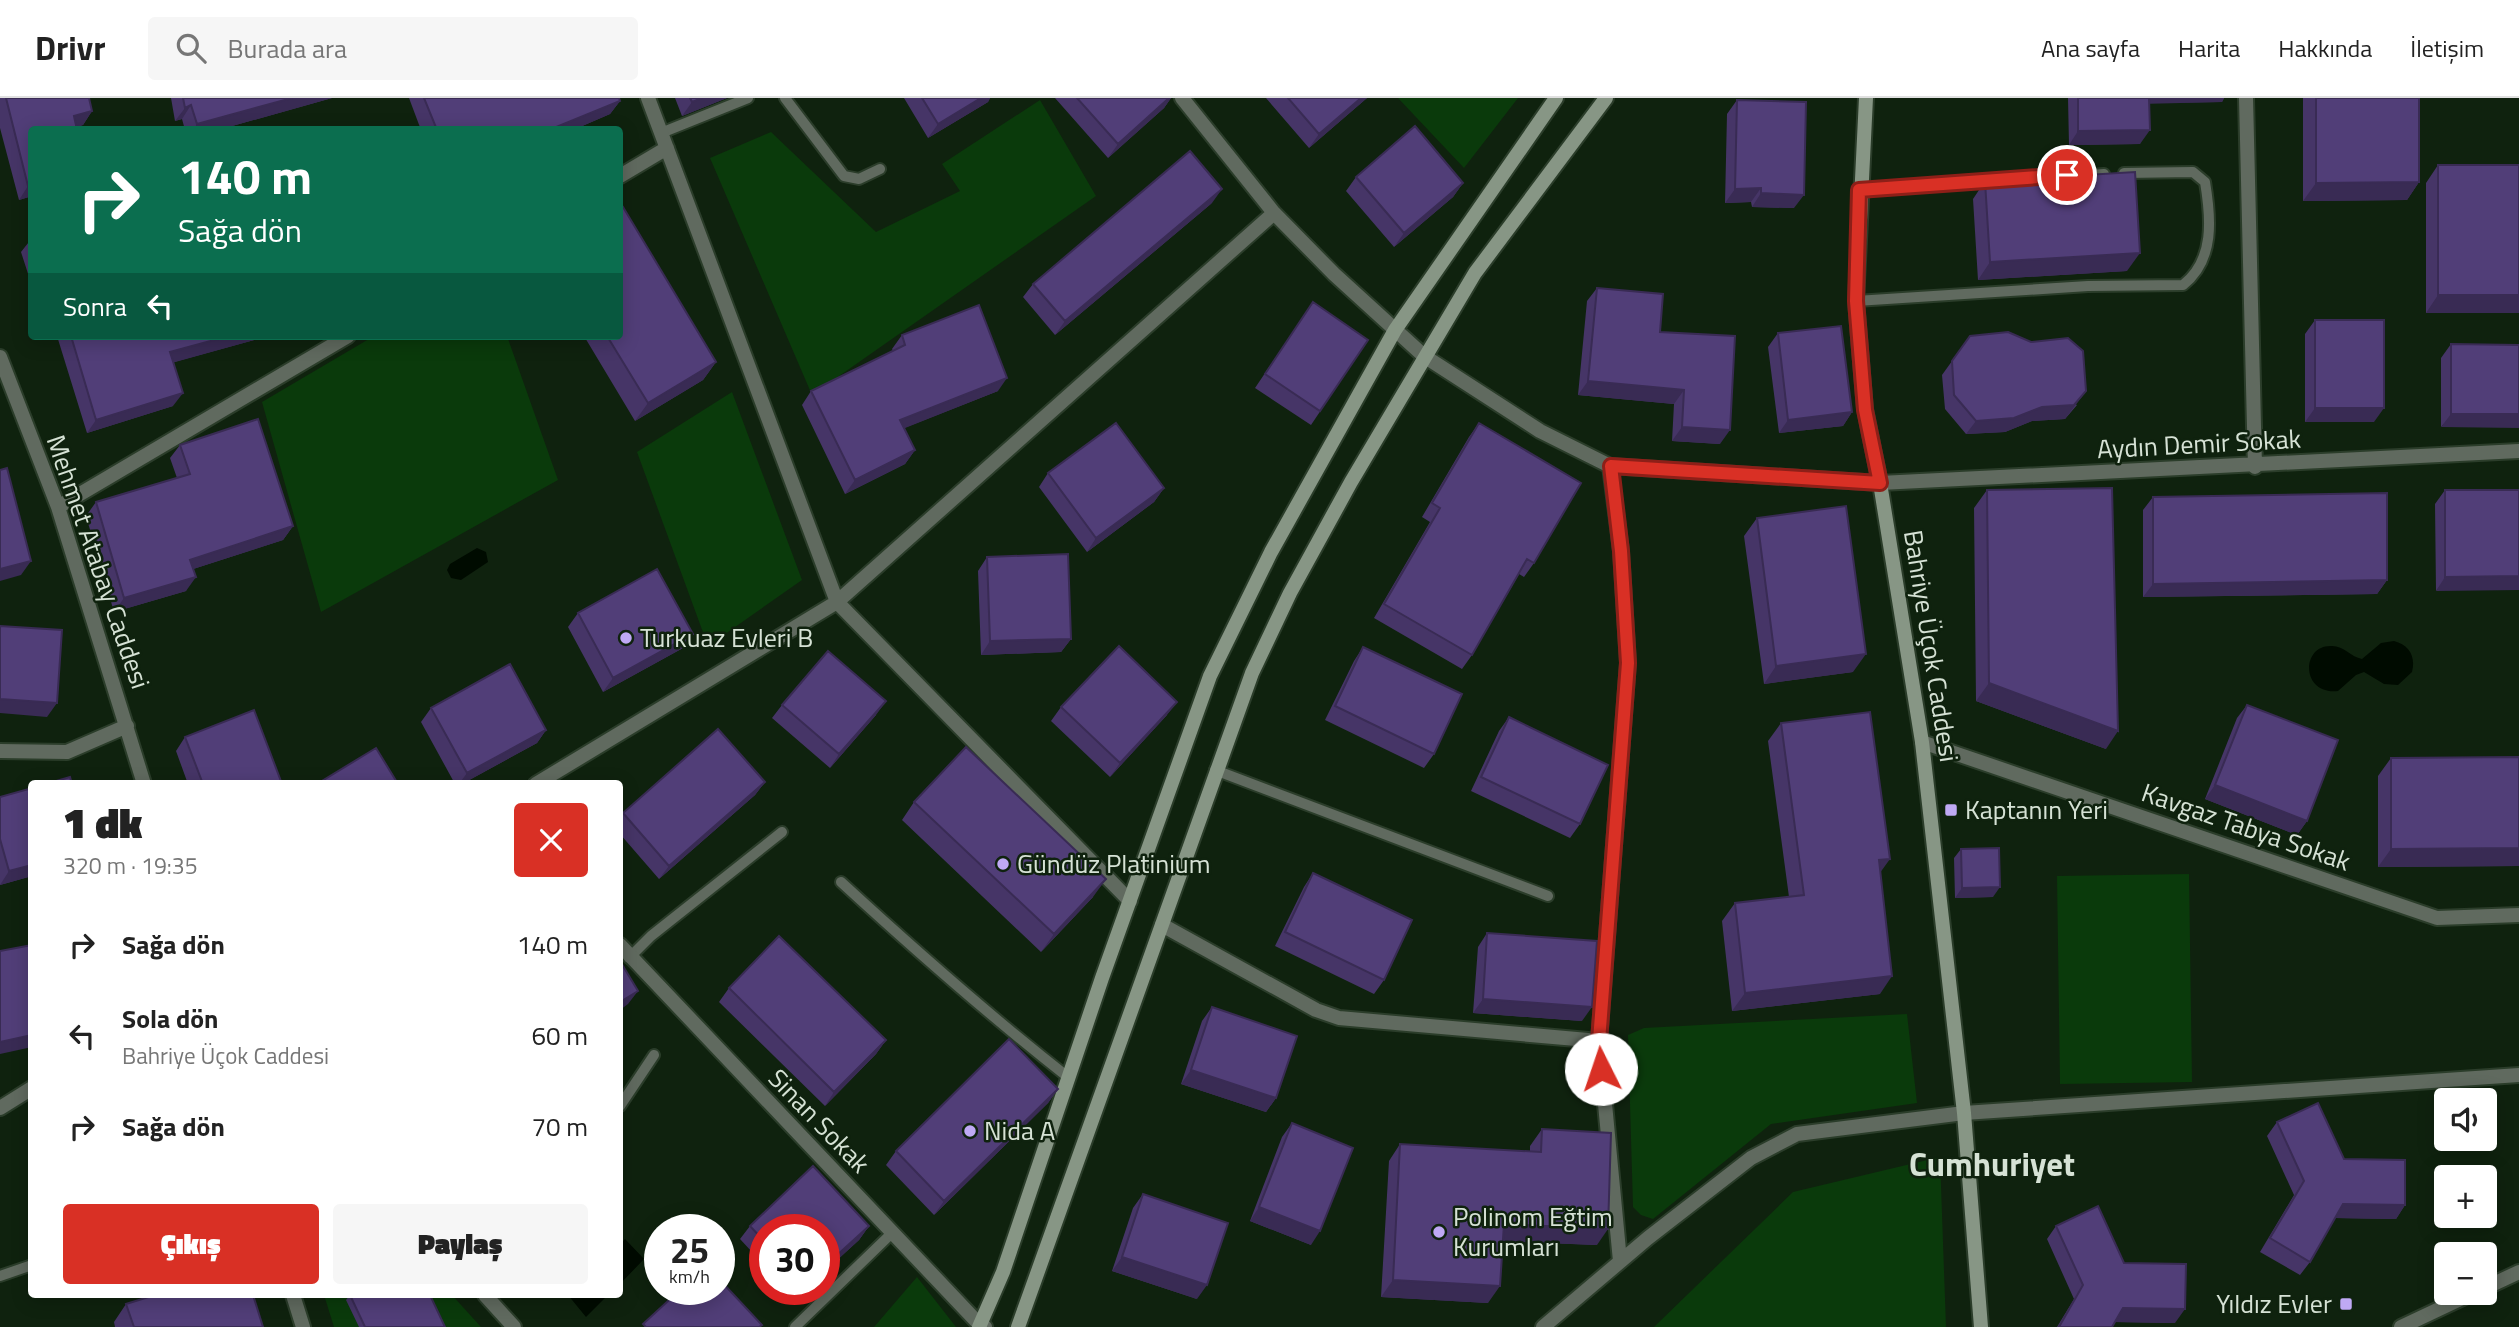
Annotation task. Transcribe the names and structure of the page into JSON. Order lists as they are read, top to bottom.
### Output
{
  "streets": {
    "main road": ["Bahriye Üçok Caddesi"],
    "street": [
      "Aydın Demir Sokak",
      "Mehmet Atabay Caddesi",
      "Kavgaz Tabya Sokak",
      "Sinan Sokak"
    ]
  },
  "crossings": [
    ["Aydın Demir Sokak", "Bahriye Üçok Caddesi"],
    ["Bahriye Üçok Caddesi", "Kavgaz Tabya Sokak"]
  ],
  "districts": ["Cumhuriyet"],
  "places": {
    "other": [
      "Turkuaz Evleri B",
      "Gündüz Platinium",
      "Nida A",
      "Polinom Eğtim Kurumları"
    ],
    "transit": ["Kaptanın Yeri", "Yıldız Evler"]
  },
  "page": {
    "header": "Drivr",
    "search": "Burada ara",
    "nav": [
      "Ana sayfa",
      "Harita",
      "Hakkında",
      "İletişim"
    ],
    "turn": ["140 m", "Sağa dön"],
    "then": "Sonra",
    "heading": ["1 dk", "320 m · 19:35"],
    "list": [
      {
        "name": "Sağa dön",
        "value": "140 m"
      },
      {
        "name": "Sola dön",
        "note": "Bahriye Üçok Caddesi",
        "value": "60 m"
      },
      {
        "name": "Sağa dön",
        "value": "70 m"
      }
    ],
    "map_buttons": ["+", "−"],
    "buttons": ["Çıkış", "Paylaş"],
    "speed": "25 km/h",
    "limit": "30"
  }
}
